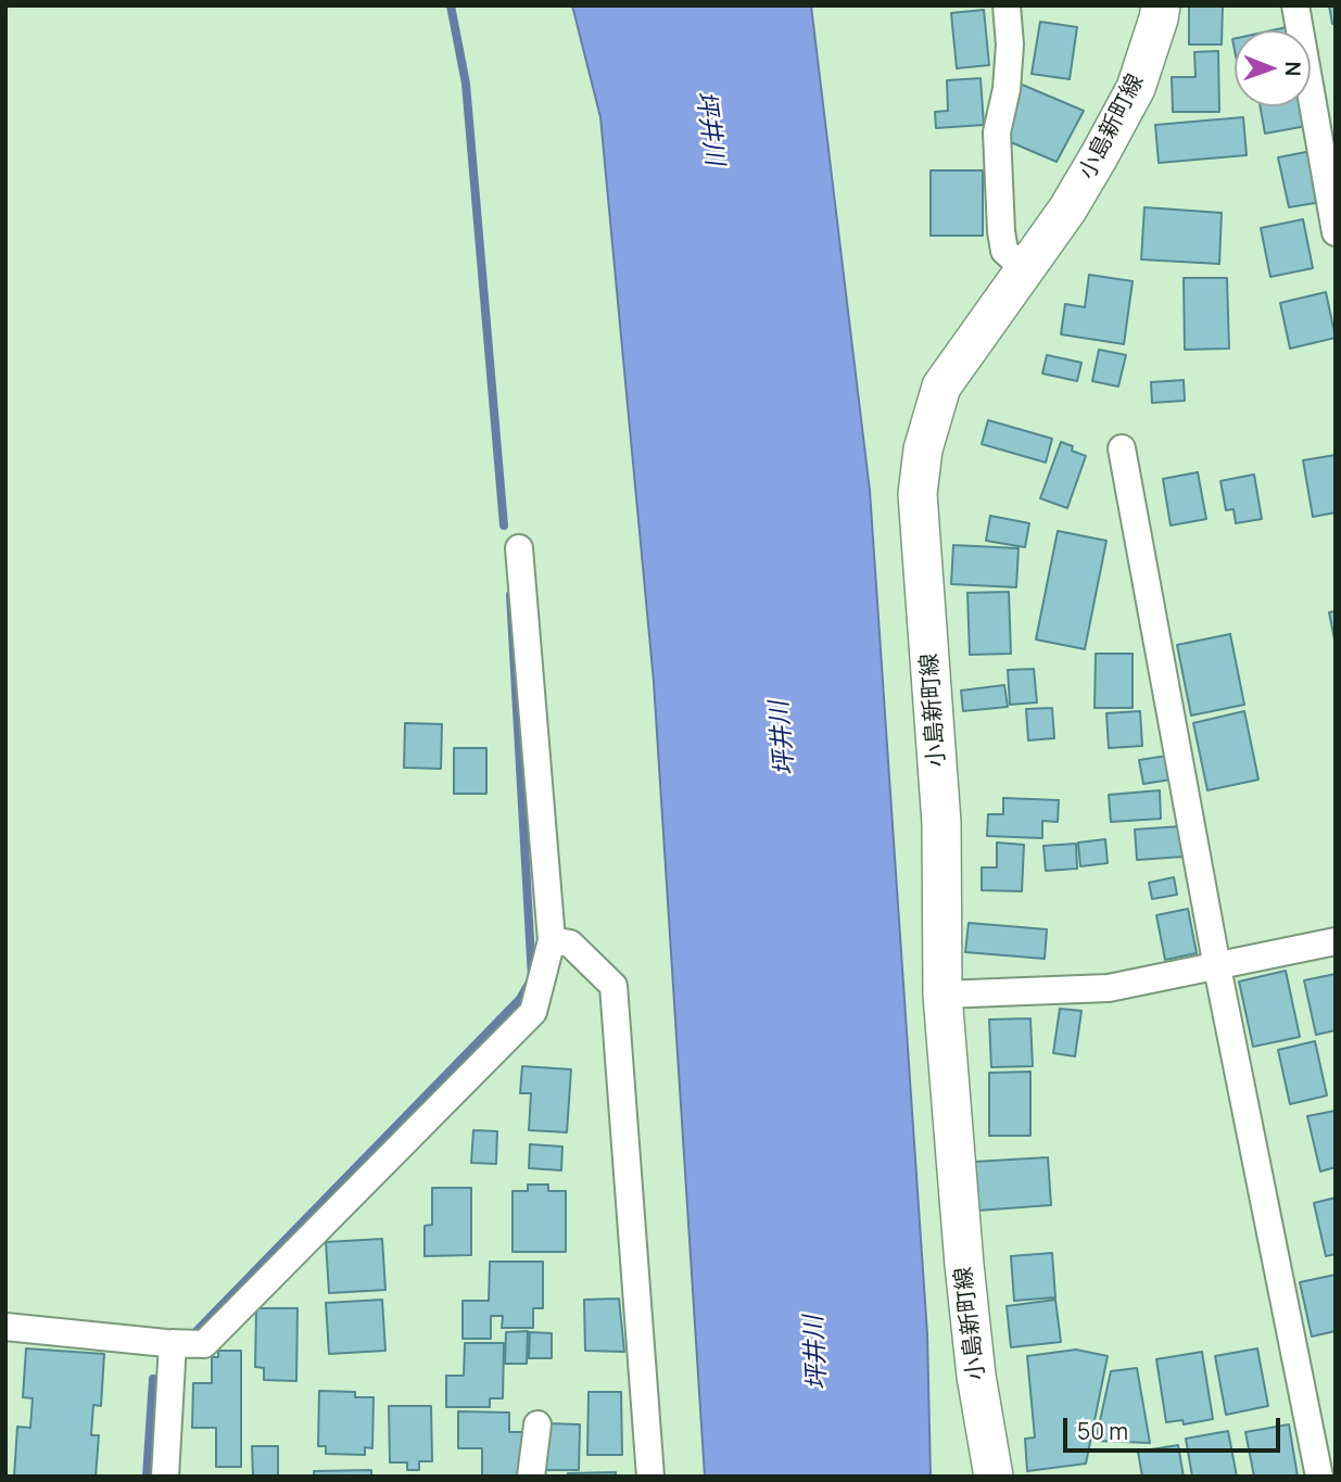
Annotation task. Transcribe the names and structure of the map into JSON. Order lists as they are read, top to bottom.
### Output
{
  "streets": {
    "main road": ["小島新町線"]
  },
  "water": ["坪井川"],
  "scale_bar": "50 m",
  "north": "right"
}
